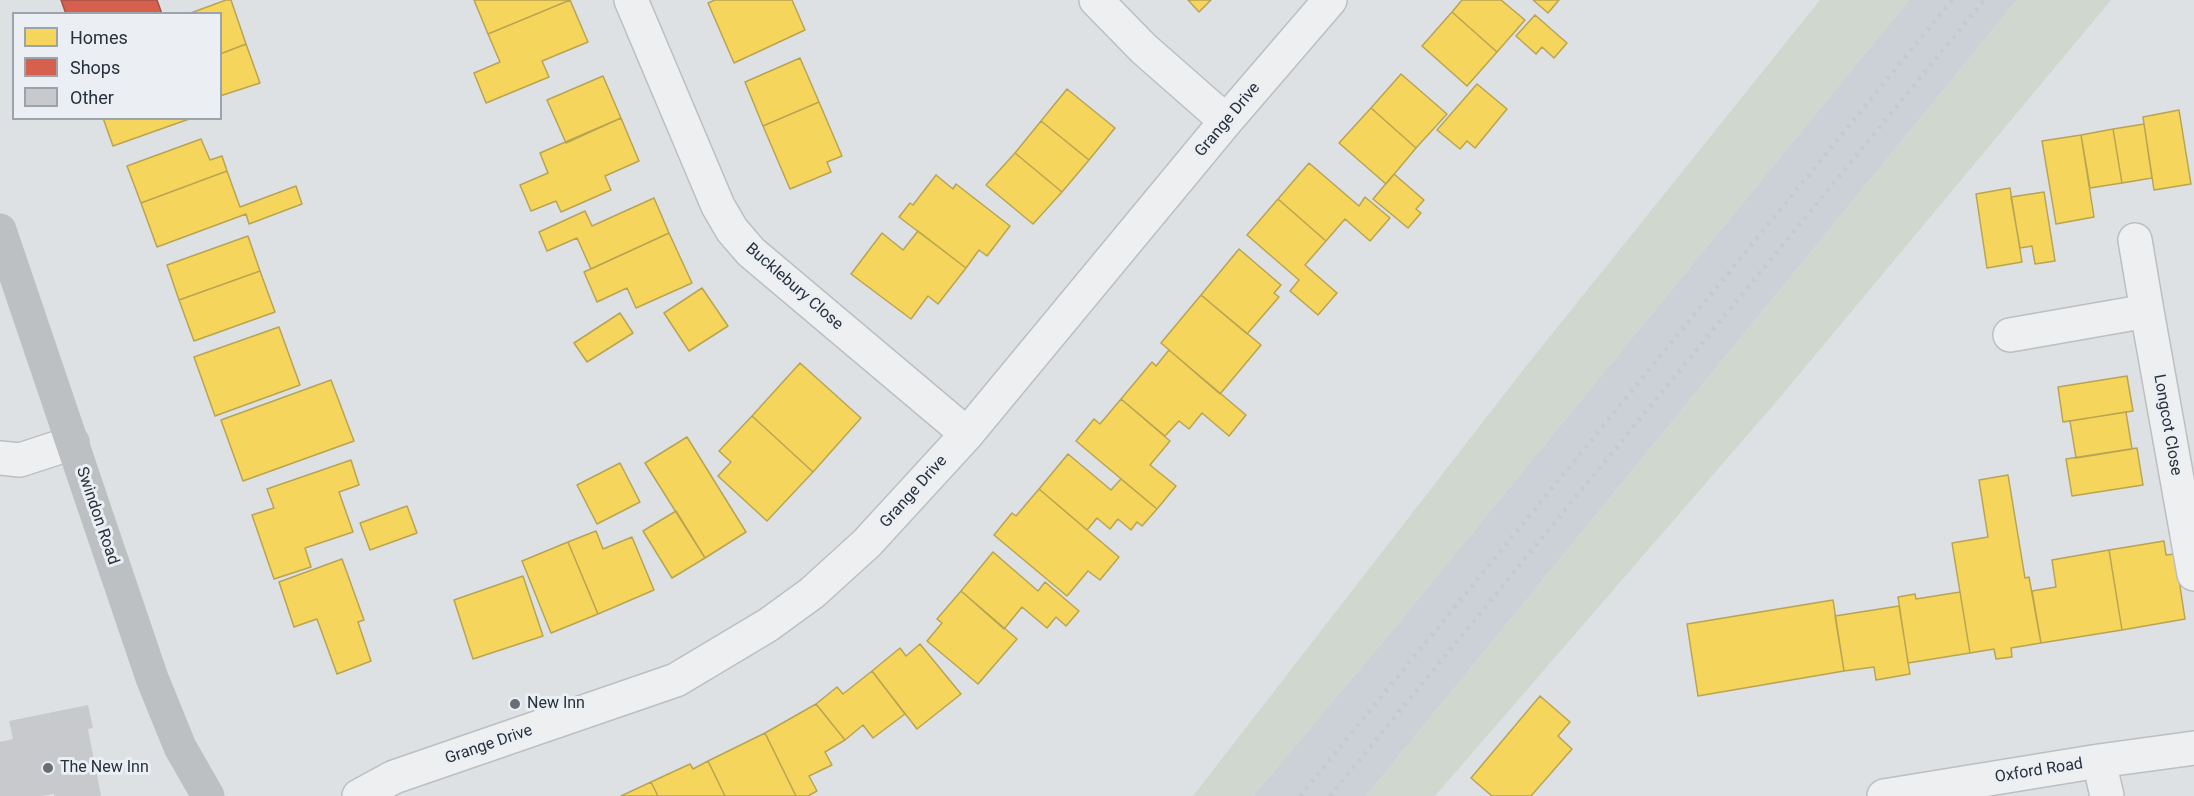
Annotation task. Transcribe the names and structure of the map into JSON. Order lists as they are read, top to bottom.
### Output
{
  "streets": {
    "main road": ["Swindon Road"],
    "street": [
      "Grange Drive",
      "Bucklebury Close",
      "Longcot Close",
      "Oxford Road"
    ]
  },
  "crossings": [
    ["Grange Drive", "Bucklebury Close"]
  ],
  "places": ["New Inn", "The New Inn"],
  "legend": ["Homes", "Shops", "Other"]
}
